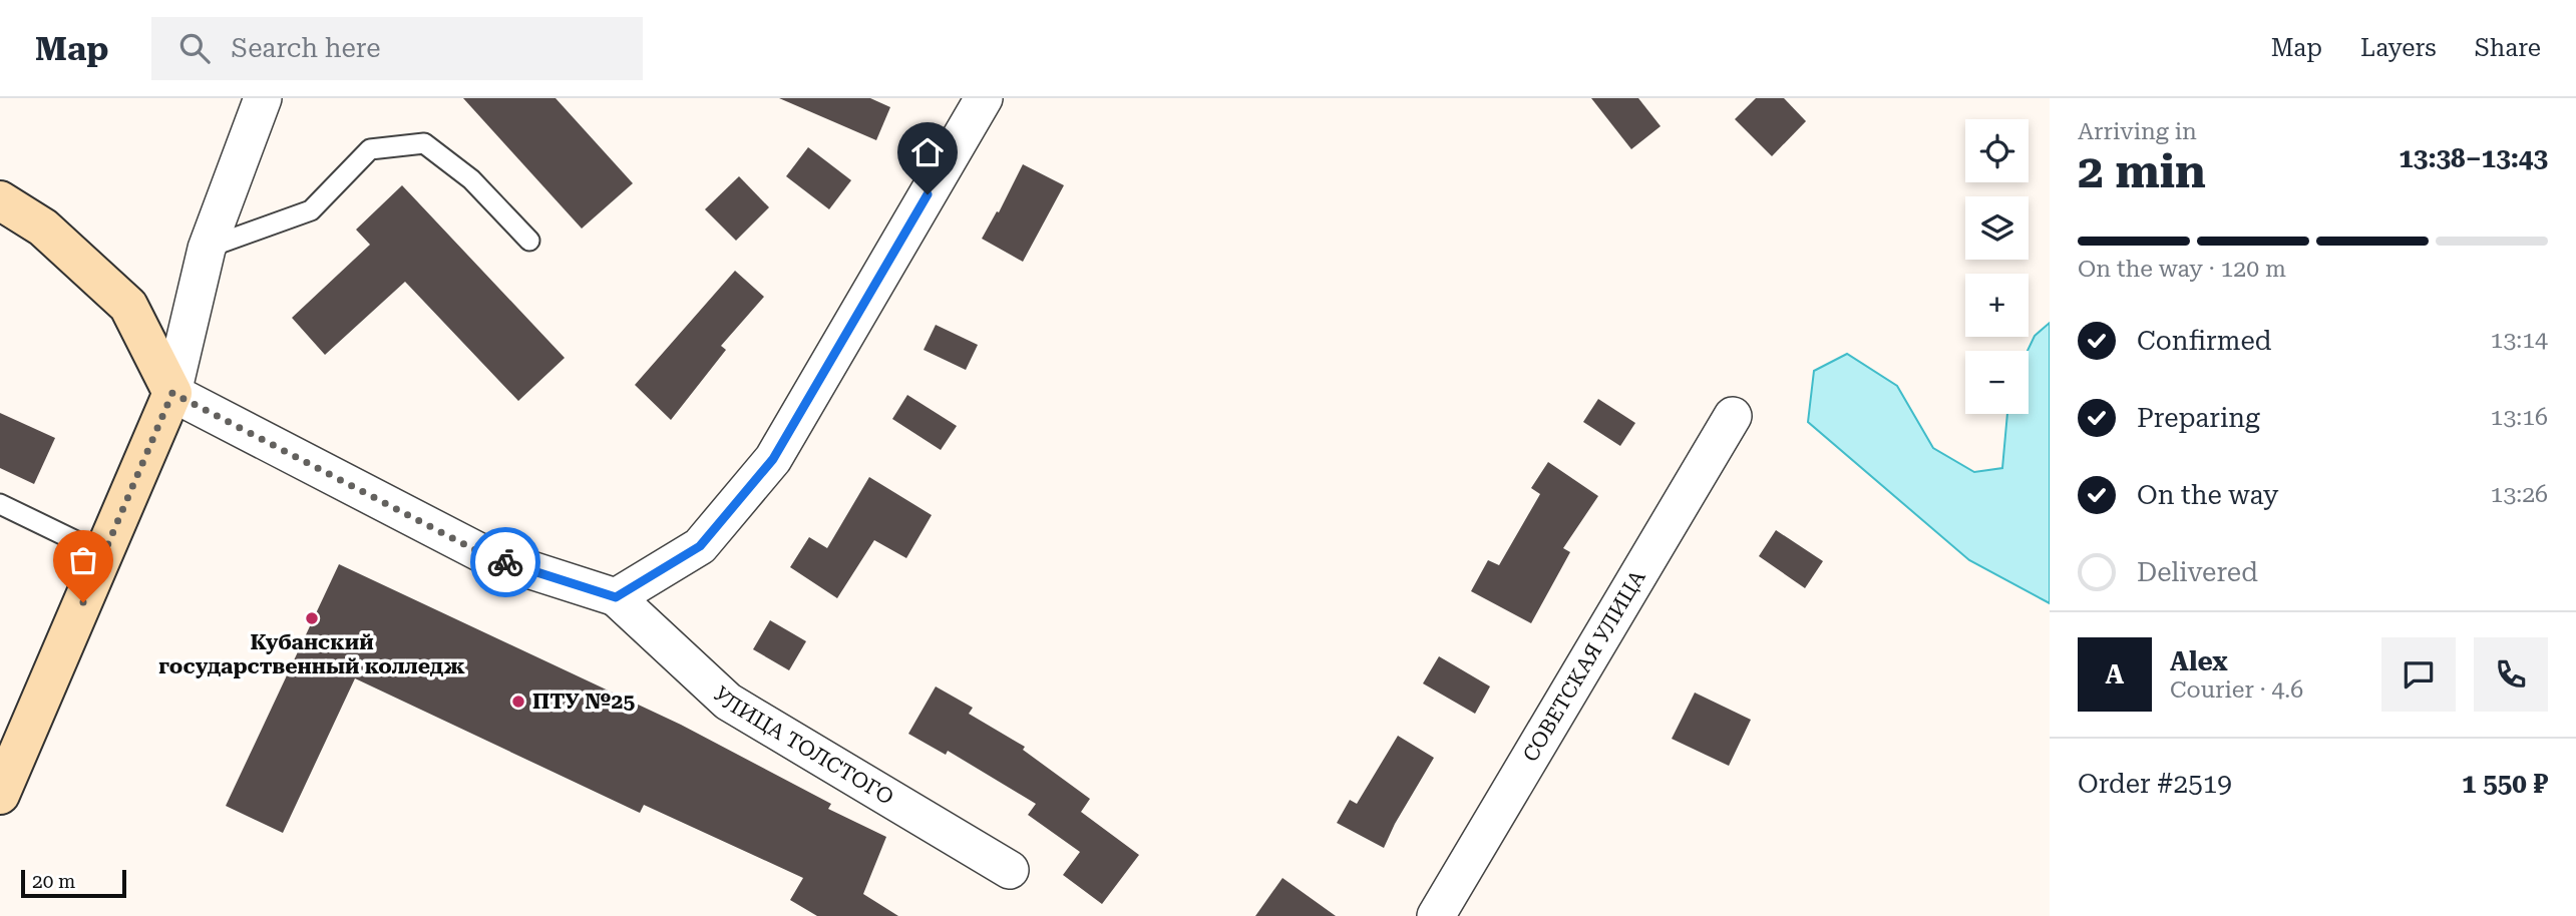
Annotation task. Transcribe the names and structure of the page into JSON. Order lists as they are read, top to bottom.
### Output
{
  "streets": {
    "street": ["СОВЕТСКАЯ УЛИЦА", "УЛИЦА ТОЛСТОГО"]
  },
  "places": ["Кубанский государственный колледж", "ПТУ №25"],
  "scale_bar": "20 m",
  "page": {
    "header": "Map",
    "search": "Search here",
    "nav": ["Map", "Layers", "Share"],
    "heading": ["2 min", "Arriving in", "13:38–13:43"],
    "panel": [
      "Alex",
      "Courier · 4.6",
      "Order #2519",
      "1 550 ₽"
    ],
    "map_buttons": ["+", "−"],
    "bar": "On the way · 120 m",
    "list": [
      ["Confirmed", "13:14"],
      ["Preparing", "13:16"],
      ["On the way", "13:26"],
      "Delivered"
    ],
    "round": "A",
    "scale": "20 m"
  }
}
